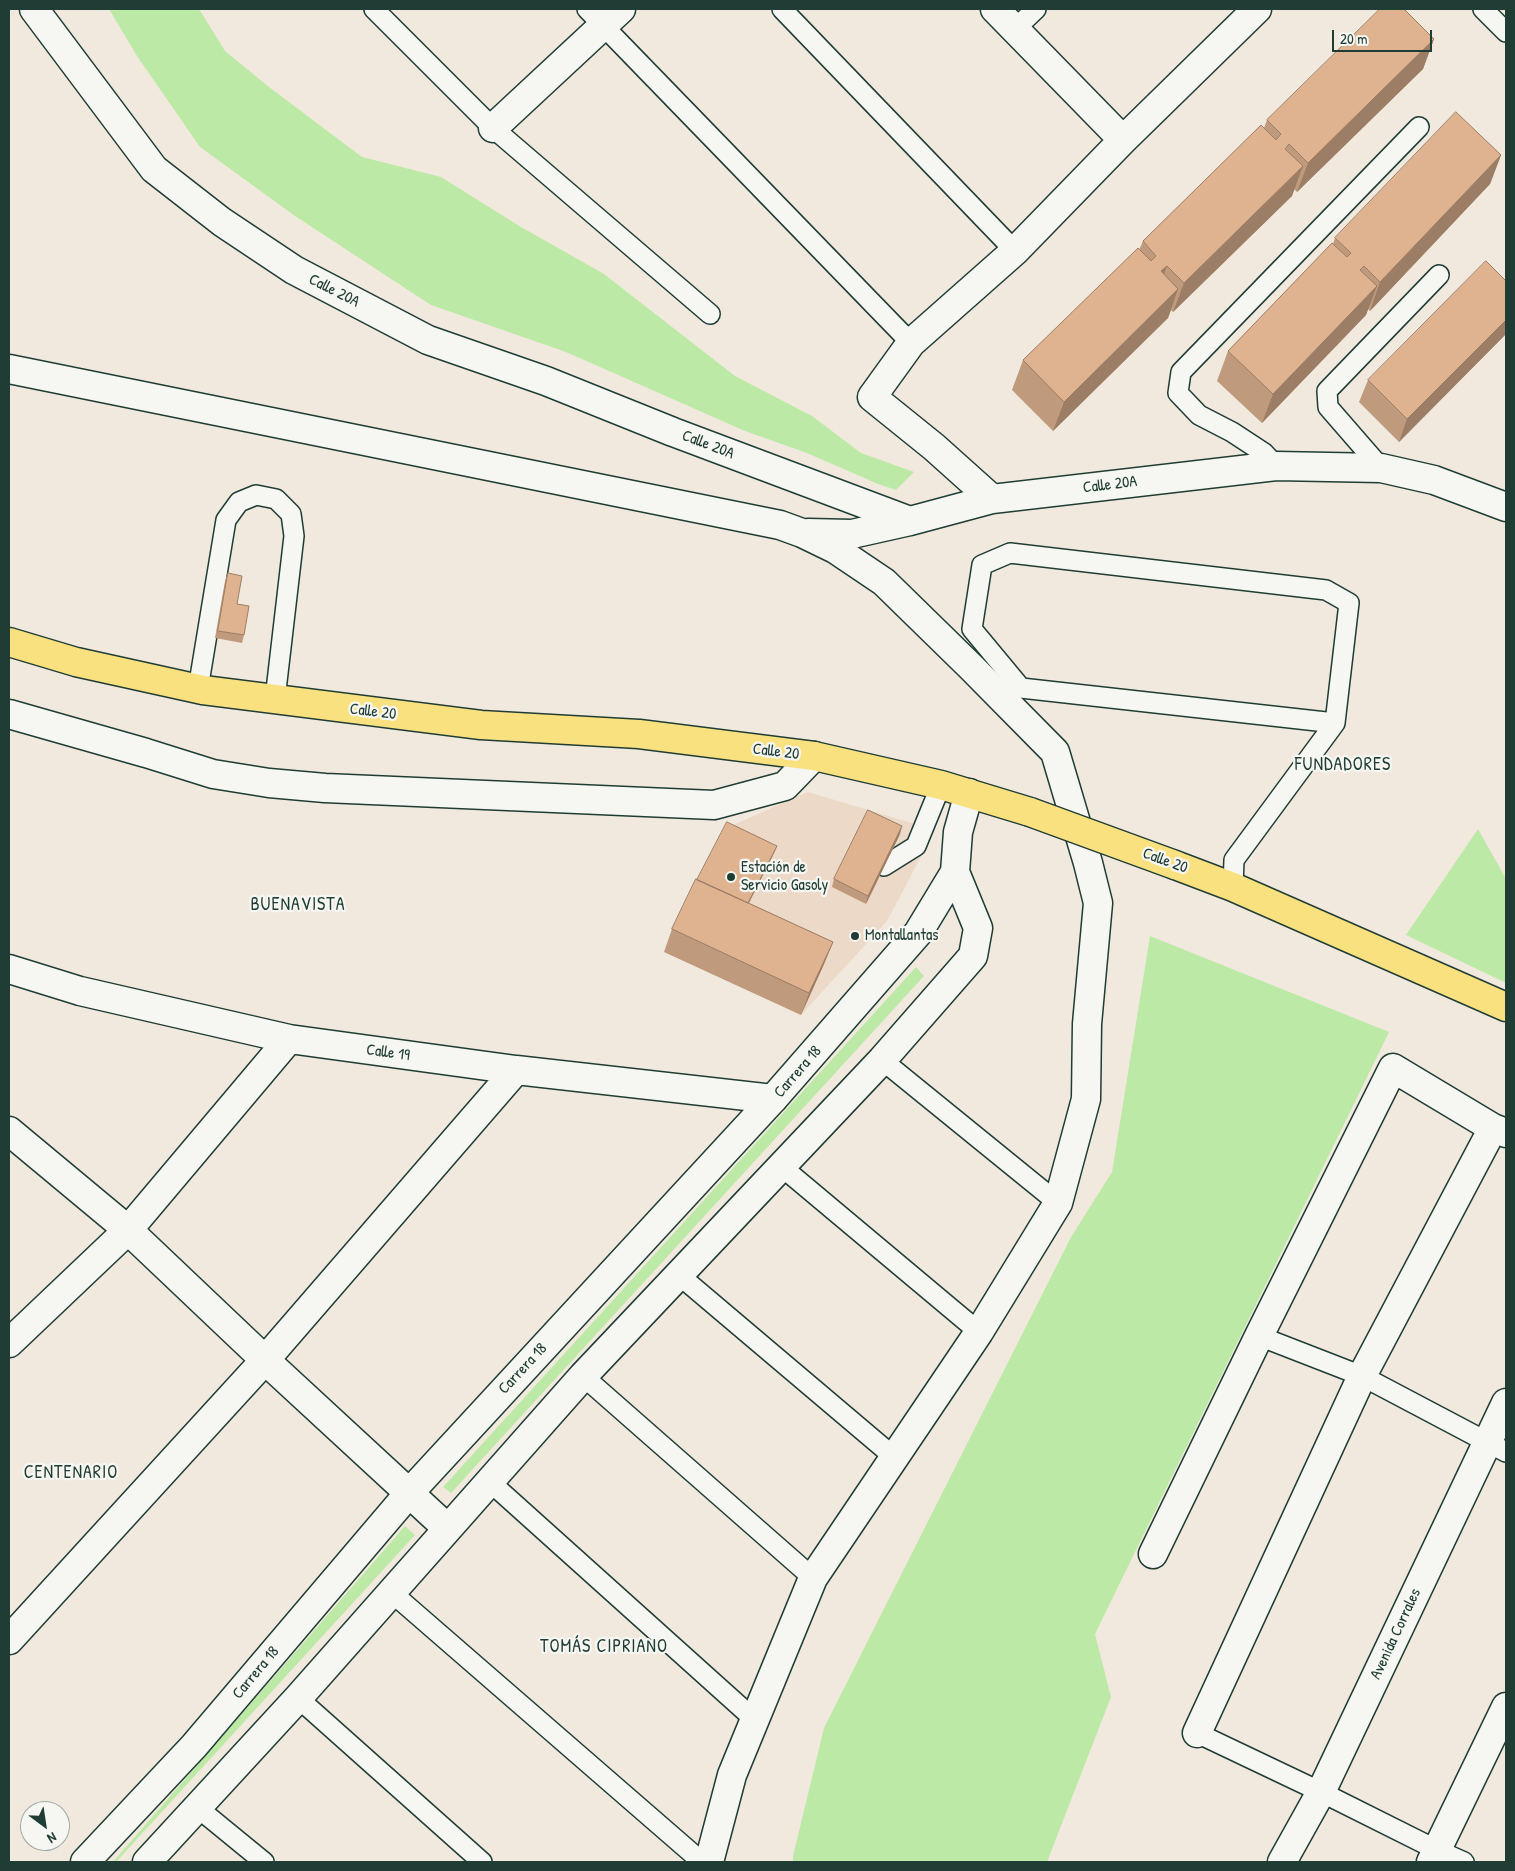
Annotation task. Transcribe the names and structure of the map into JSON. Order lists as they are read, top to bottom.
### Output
{
  "streets": {
    "main road": ["Calle 20"],
    "street": [
      "Calle 20A",
      "Calle 19",
      "Carrera 18",
      "Avenida Corrales"
    ]
  },
  "crossings": [
    ["Calle 20", "Carrera 18"],
    ["Calle 19", "Carrera 18"]
  ],
  "districts": [
    "FUNDADORES",
    "BUENAVISTA",
    "CENTENARIO",
    "TOMÁS CIPRIANO"
  ],
  "places": ["Estación de Servicio Gasoly", "Montallantas"],
  "scale_bar": "20 m",
  "north": "bottom right"
}
